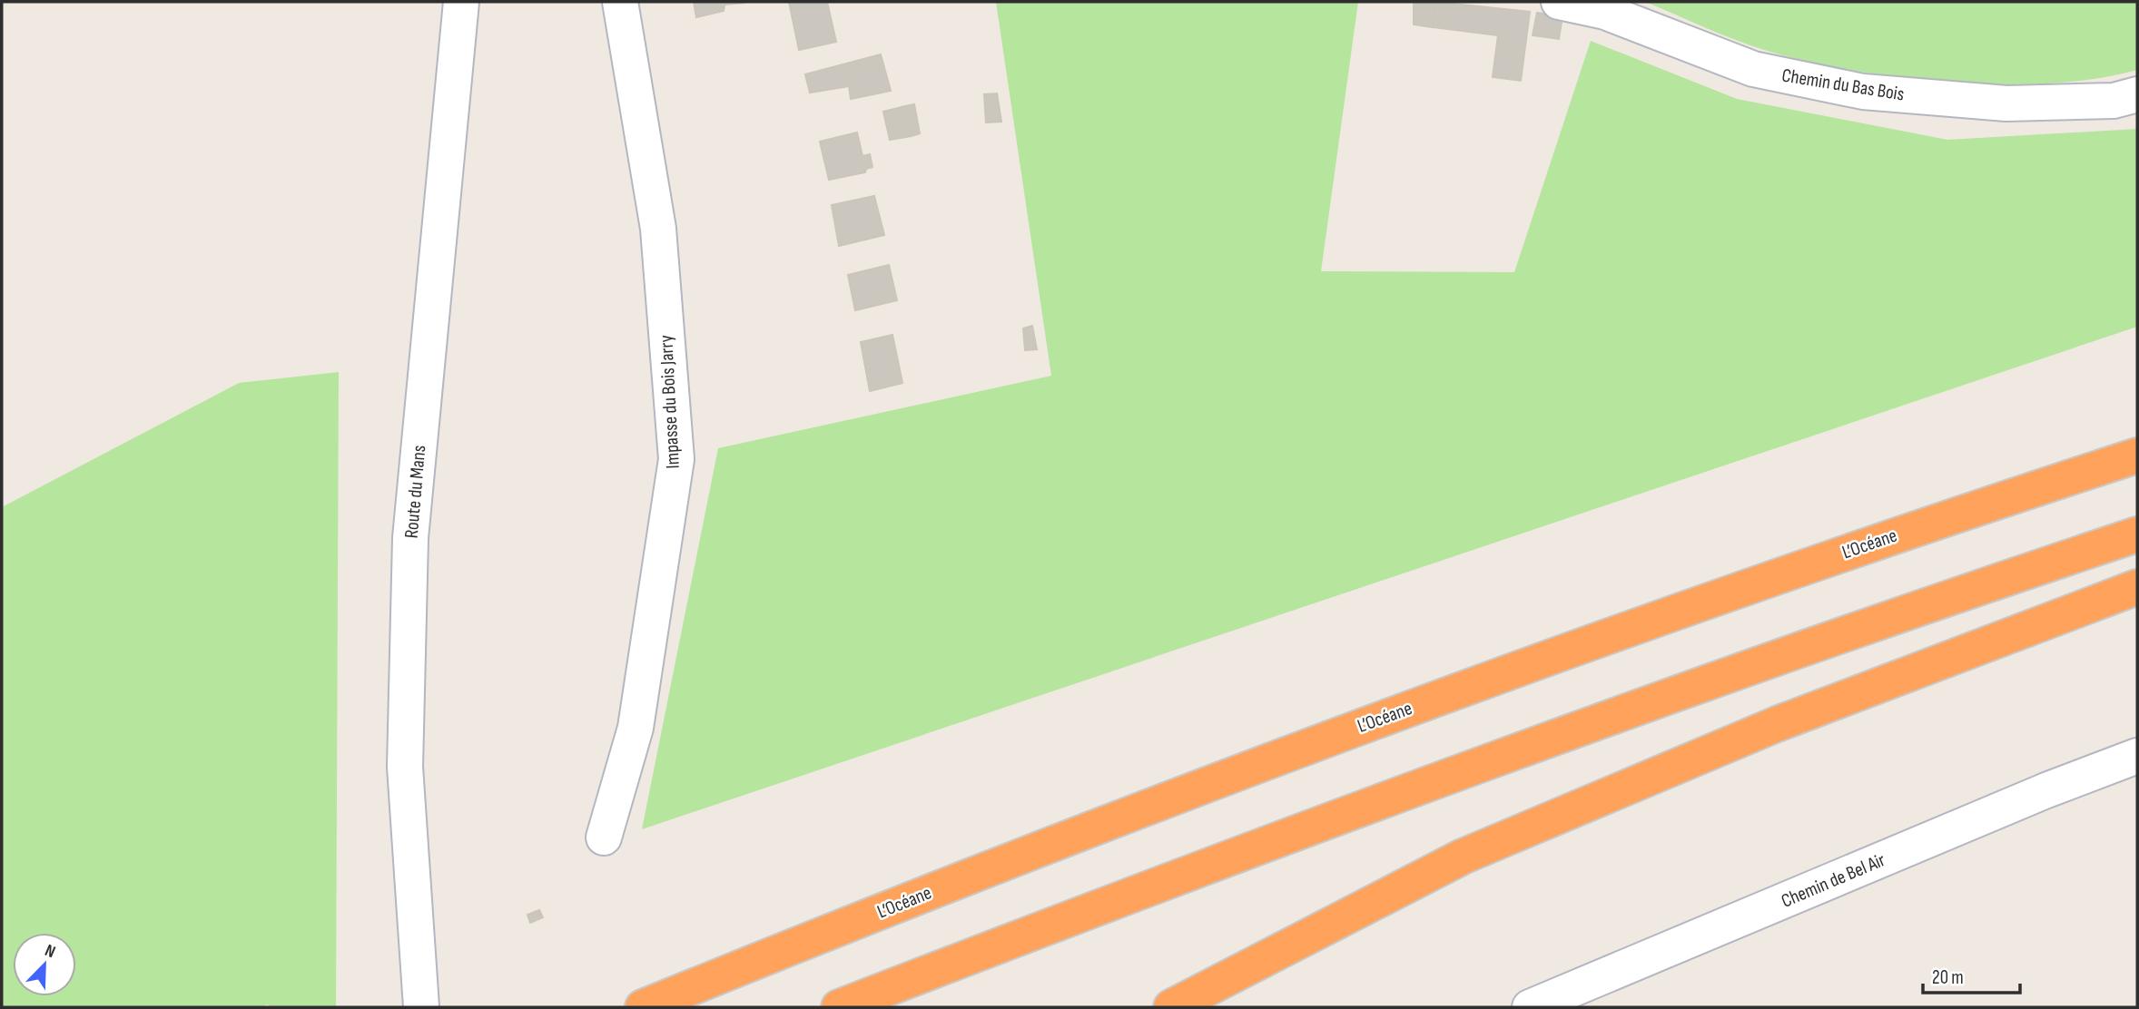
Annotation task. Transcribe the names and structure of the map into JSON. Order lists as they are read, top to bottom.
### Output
{
  "streets": {
    "highway": ["L’Océane"],
    "street": [
      "Chemin du Bas Bois",
      "Impasse du Bois Jarry",
      "Route du Mans",
      "Chemin de Bel Air"
    ]
  },
  "scale_bar": "20 m",
  "north": "top right"
}
